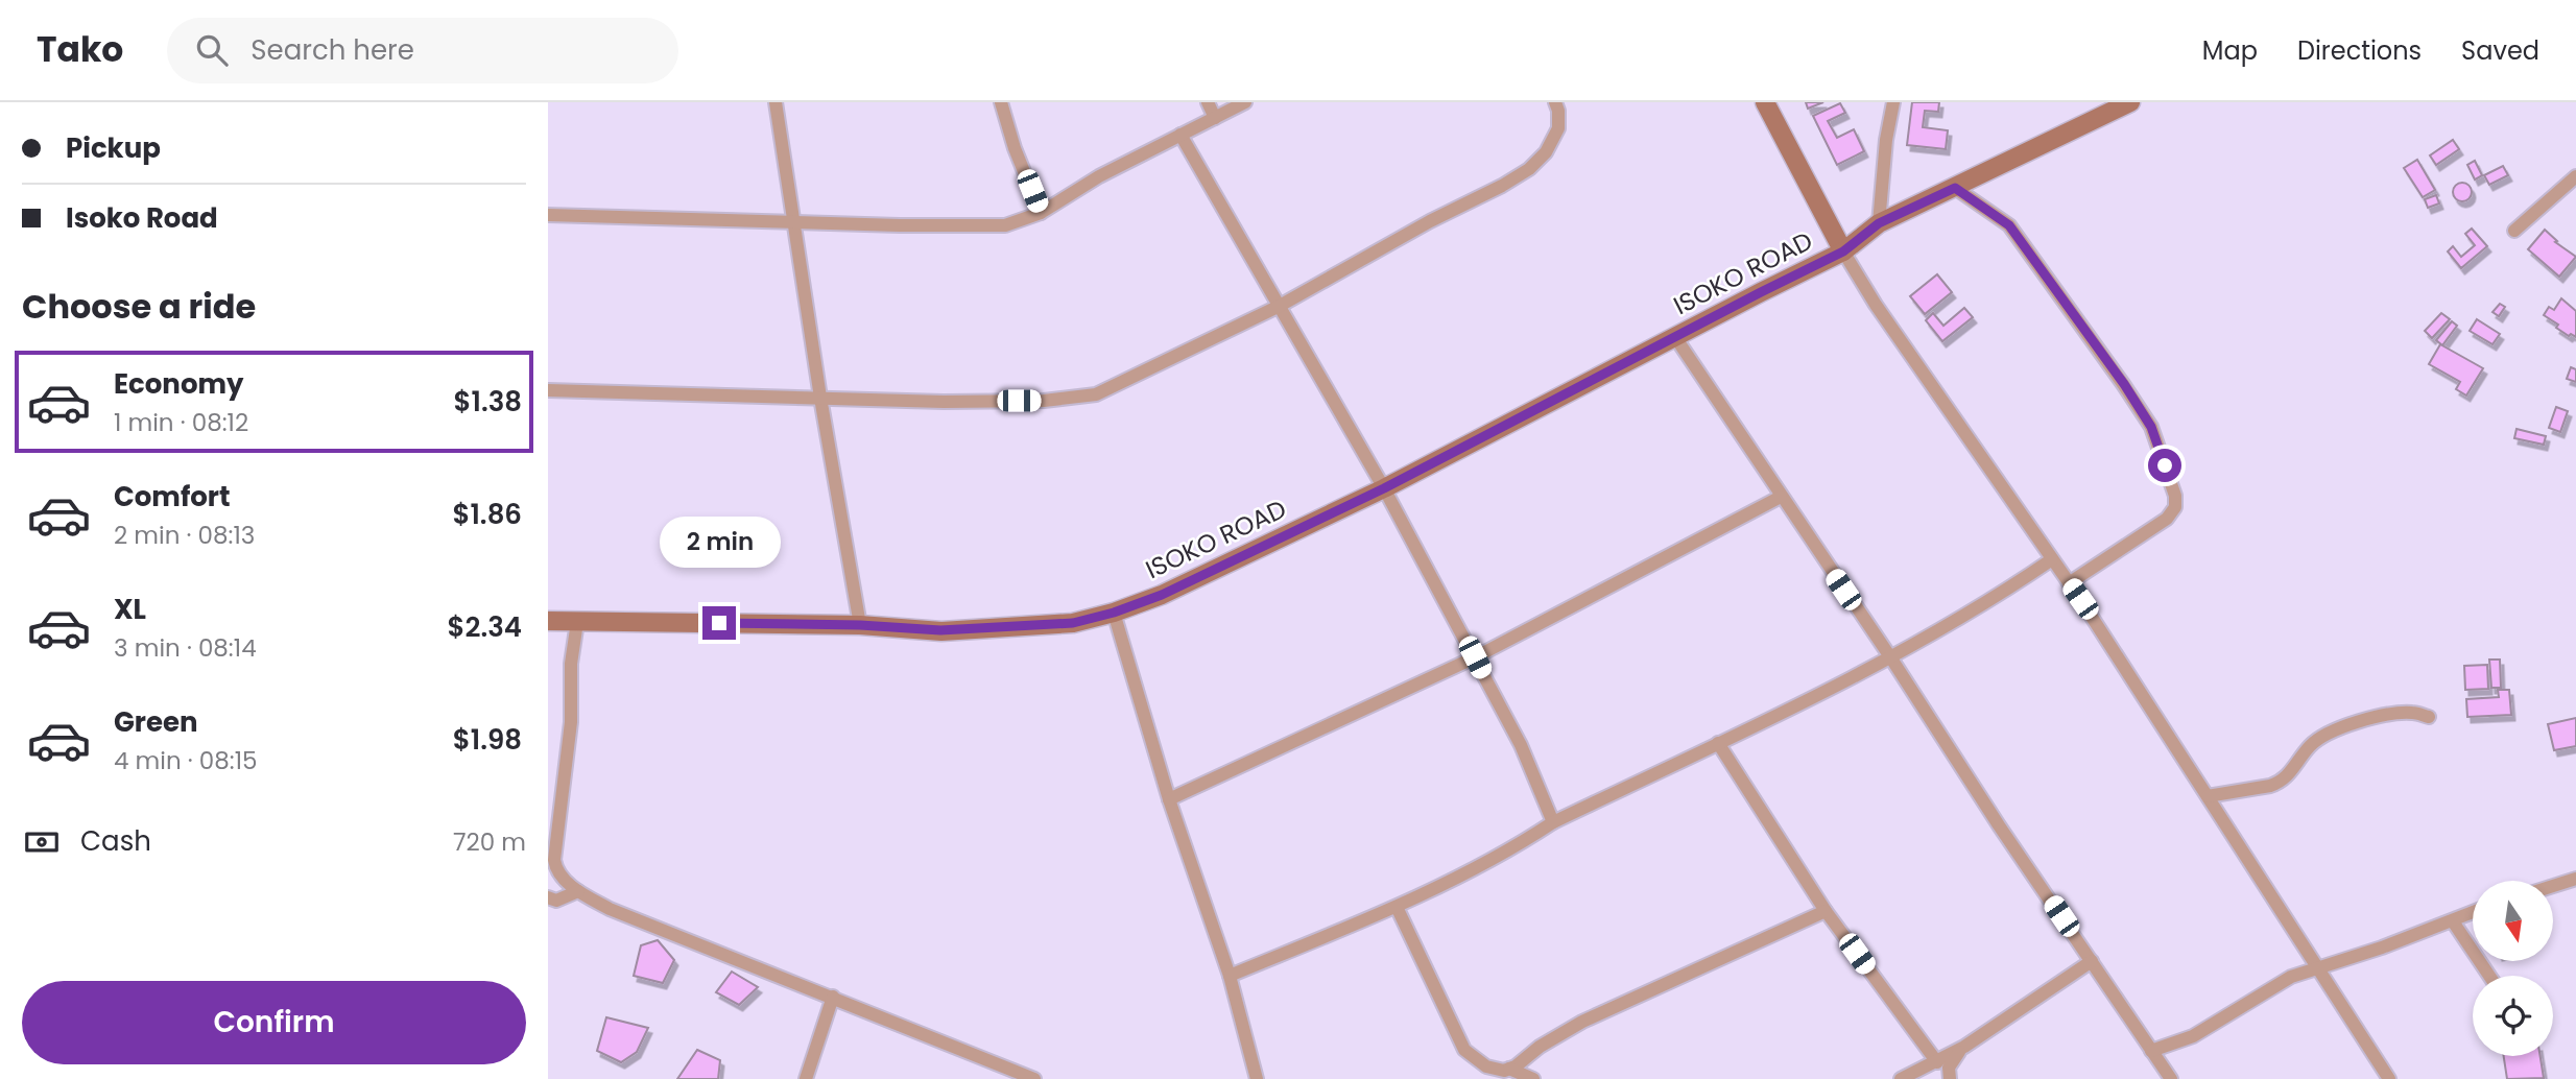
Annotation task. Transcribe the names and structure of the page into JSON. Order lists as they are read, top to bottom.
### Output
{
  "streets": {
    "street": ["ISOKO ROAD"]
  },
  "north": "bottom",
  "page": {
    "header": "Tako",
    "search": "Search here",
    "nav": ["Map", "Directions", "Saved"],
    "banner": ["Pickup", "Isoko Road"],
    "heading": "Choose a ride",
    "list": [
      {
        "name": "Economy",
        "note": "1 min · 08:12",
        "value": "$1.38"
      },
      {
        "name": "Comfort",
        "note": "2 min · 08:13",
        "value": "$1.86"
      },
      {
        "name": "XL",
        "note": "3 min · 08:14",
        "value": "$2.34"
      },
      {
        "name": "Green",
        "note": "4 min · 08:15",
        "value": "$1.98"
      }
    ],
    "bubble": "2 min",
    "pay": ["Cash", "720 m"],
    "buttons": "Confirm"
  }
}
